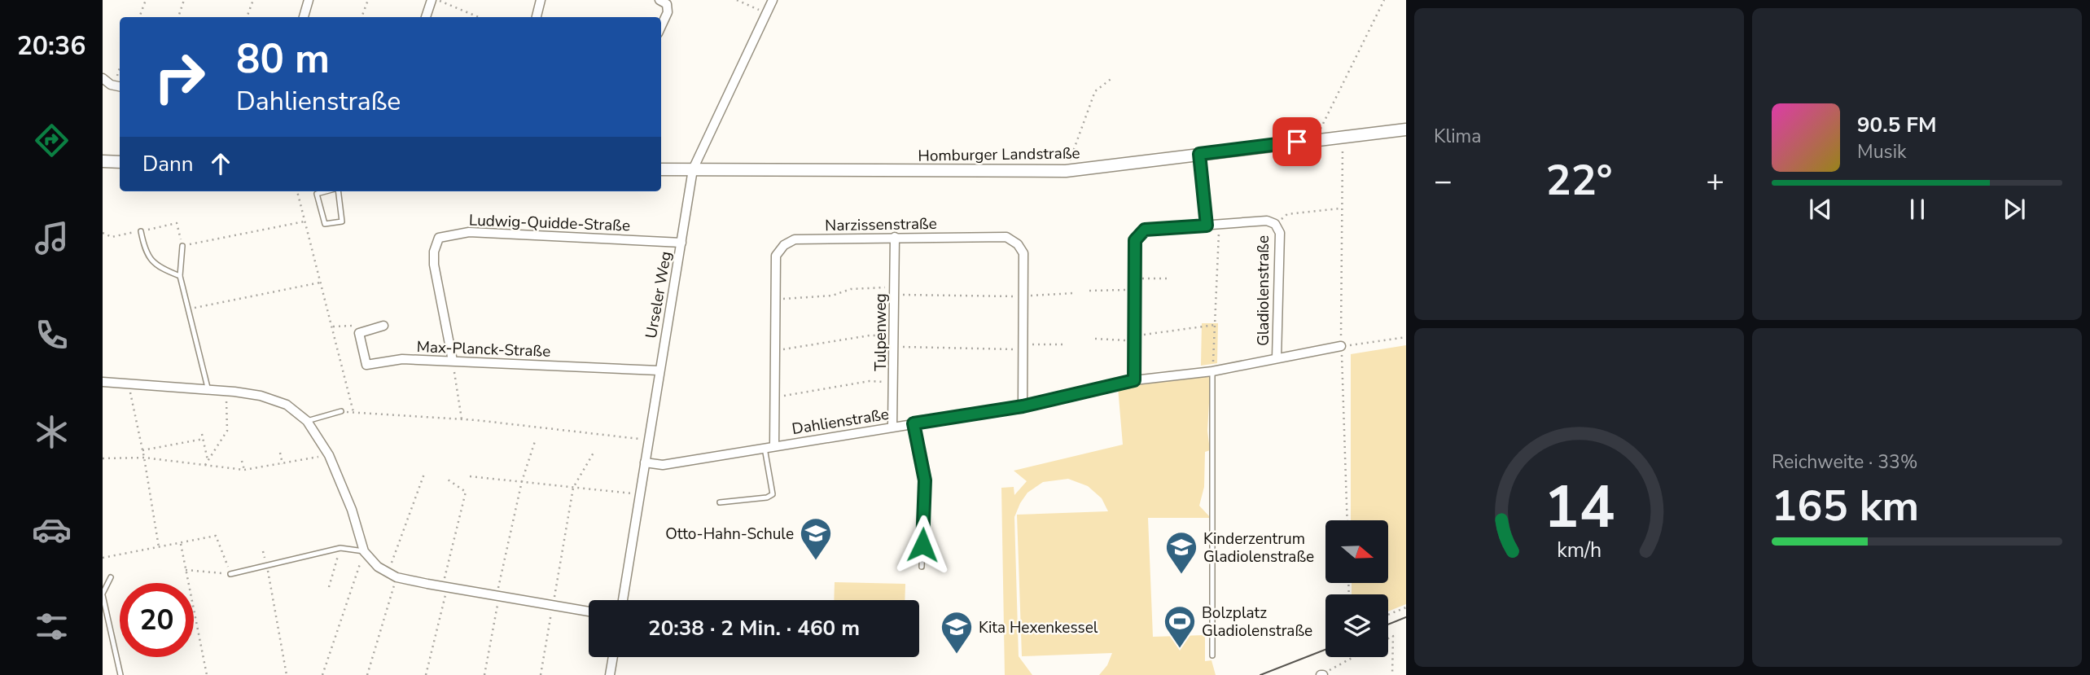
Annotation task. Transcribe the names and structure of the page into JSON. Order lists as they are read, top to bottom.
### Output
{
  "streets": {
    "street": [
      "Homburger Landstraße",
      "Ludwig-Quidde-Straße",
      "Narzissenstraße",
      "Gladiolenstraße",
      "Urseler Weg",
      "Tulpenweg",
      "Max-Planck-Straße",
      "Dahlienstraße"
    ]
  },
  "crossings": [
    ["Homburger Landstraße", "Urseler Weg"],
    ["Ludwig-Quidde-Straße", "Urseler Weg"],
    ["Ludwig-Quidde-Straße", "Max-Planck-Straße"],
    ["Narzissenstraße", "Tulpenweg"],
    ["Narzissenstraße", "Dahlienstraße"],
    ["Gladiolenstraße", "Dahlienstraße"],
    ["Urseler Weg", "Max-Planck-Straße"],
    ["Urseler Weg", "Dahlienstraße"],
    ["Tulpenweg", "Dahlienstraße"]
  ],
  "places": {
    "school or university": ["Otto-Hahn-Schule", "Kinderzentrum Gladiolenstraße", "Kita Hexenkessel"],
    "sports": ["Bolzplatz Gladiolenstraße"]
  },
  "north": "right",
  "page": {
    "tabs": "20:36",
    "tile": [
      "Klima",
      ["Reichweite · 33%", "165 km"]
    ],
    "turn": ["80 m", "Dahlienstraße"],
    "song": ["90.5 FM", "Musik"],
    "then": "Dann",
    "heat": ["−", "22°", "+"],
    "limit": "20",
    "trip": "20:38 · 2 Min. · 460 m",
    "gauge": ["14", "km/h"]
  }
}
